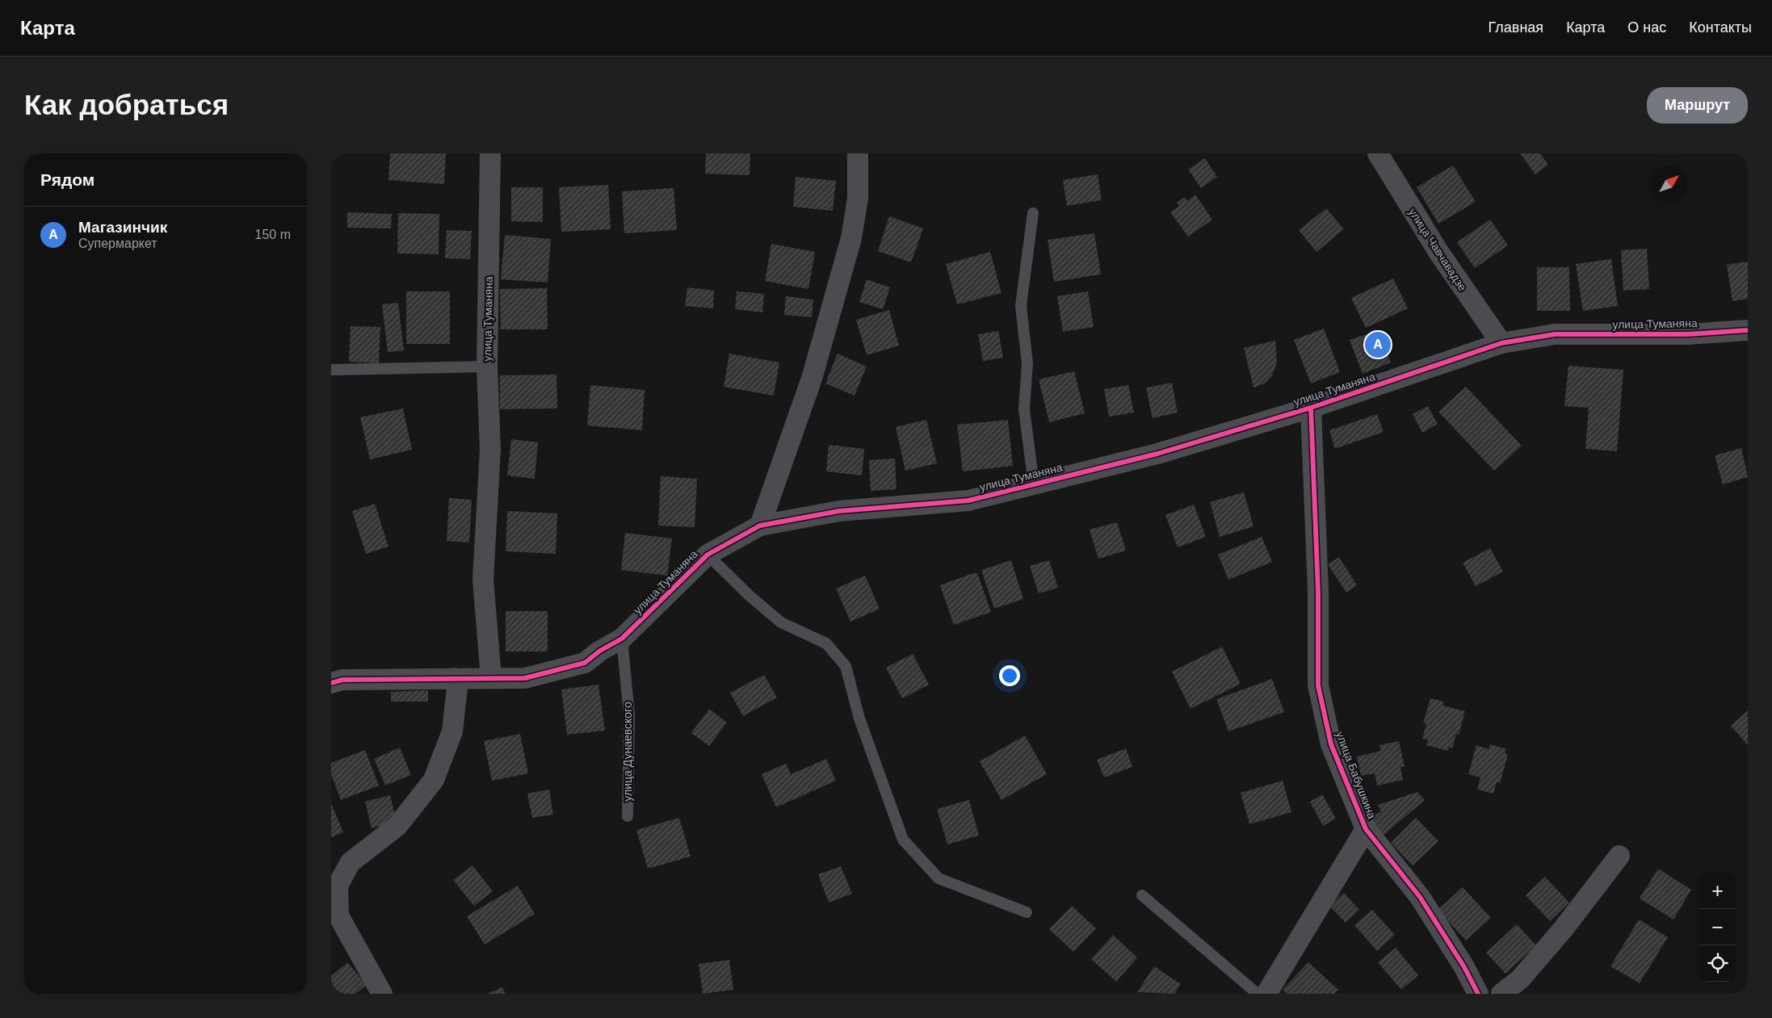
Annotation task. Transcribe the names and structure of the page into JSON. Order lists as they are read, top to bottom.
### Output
{
  "streets": {
    "street": ["улица Чавчавадзе", "улица Туманяна", "улица Бабушкина"],
    "lane": ["улица Дунаевского"]
  },
  "crossings": [
    ["улица Чавчавадзе", "улица Туманяна"],
    ["улица Туманяна", "улица Дунаевского"],
    ["улица Туманяна", "улица Бабушкина"]
  ],
  "north": "top right",
  "page": {
    "header": "Карта",
    "nav": [
      "Главная",
      "Карта",
      "О нас",
      "Контакты"
    ],
    "buttons": "Маршрут",
    "title": "Как добраться",
    "heading": "Рядом",
    "list": [
      {
        "mark": "A",
        "name": "Магазинчик",
        "note": "Супермаркет",
        "value": "150 m"
      }
    ],
    "pins": "A",
    "map_buttons": ["+", "−"]
  }
}
